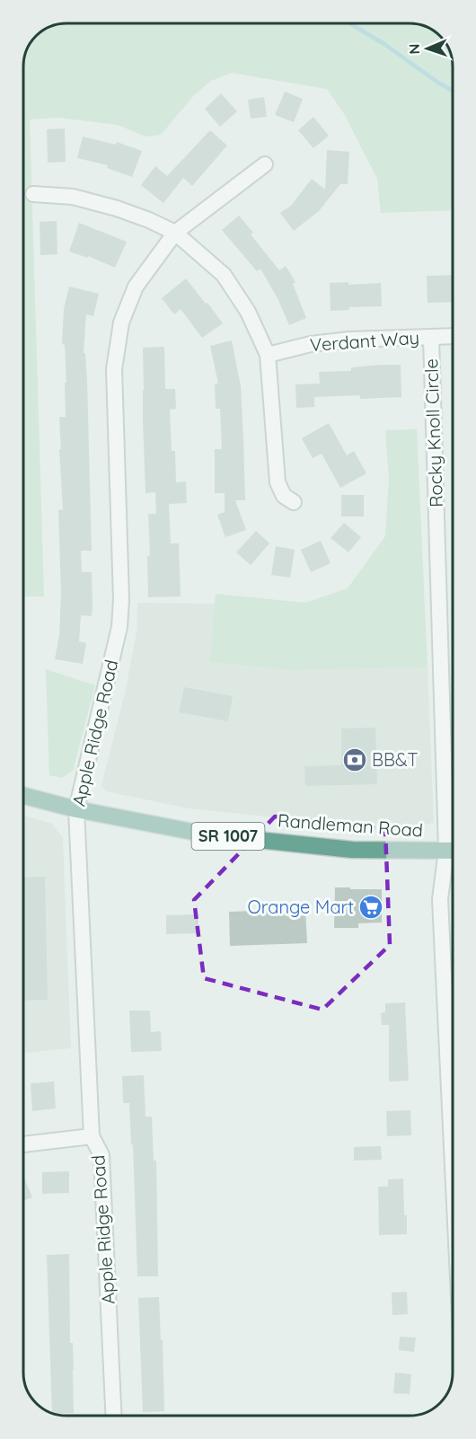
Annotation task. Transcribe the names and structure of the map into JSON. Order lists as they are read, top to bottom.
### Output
{
  "streets": {
    "main road": ["Randleman Road", "SR 1007"],
    "street": ["Verdant Way", "Rocky Knoll Circle", "Apple Ridge Road"]
  },
  "crossings": [
    ["Verdant Way", "Rocky Knoll Circle"],
    ["Apple Ridge Road", "Randleman Road"]
  ],
  "places": {
    "bank": ["BB&T"],
    "supermarket": ["Orange Mart"]
  },
  "north": "left"
}
